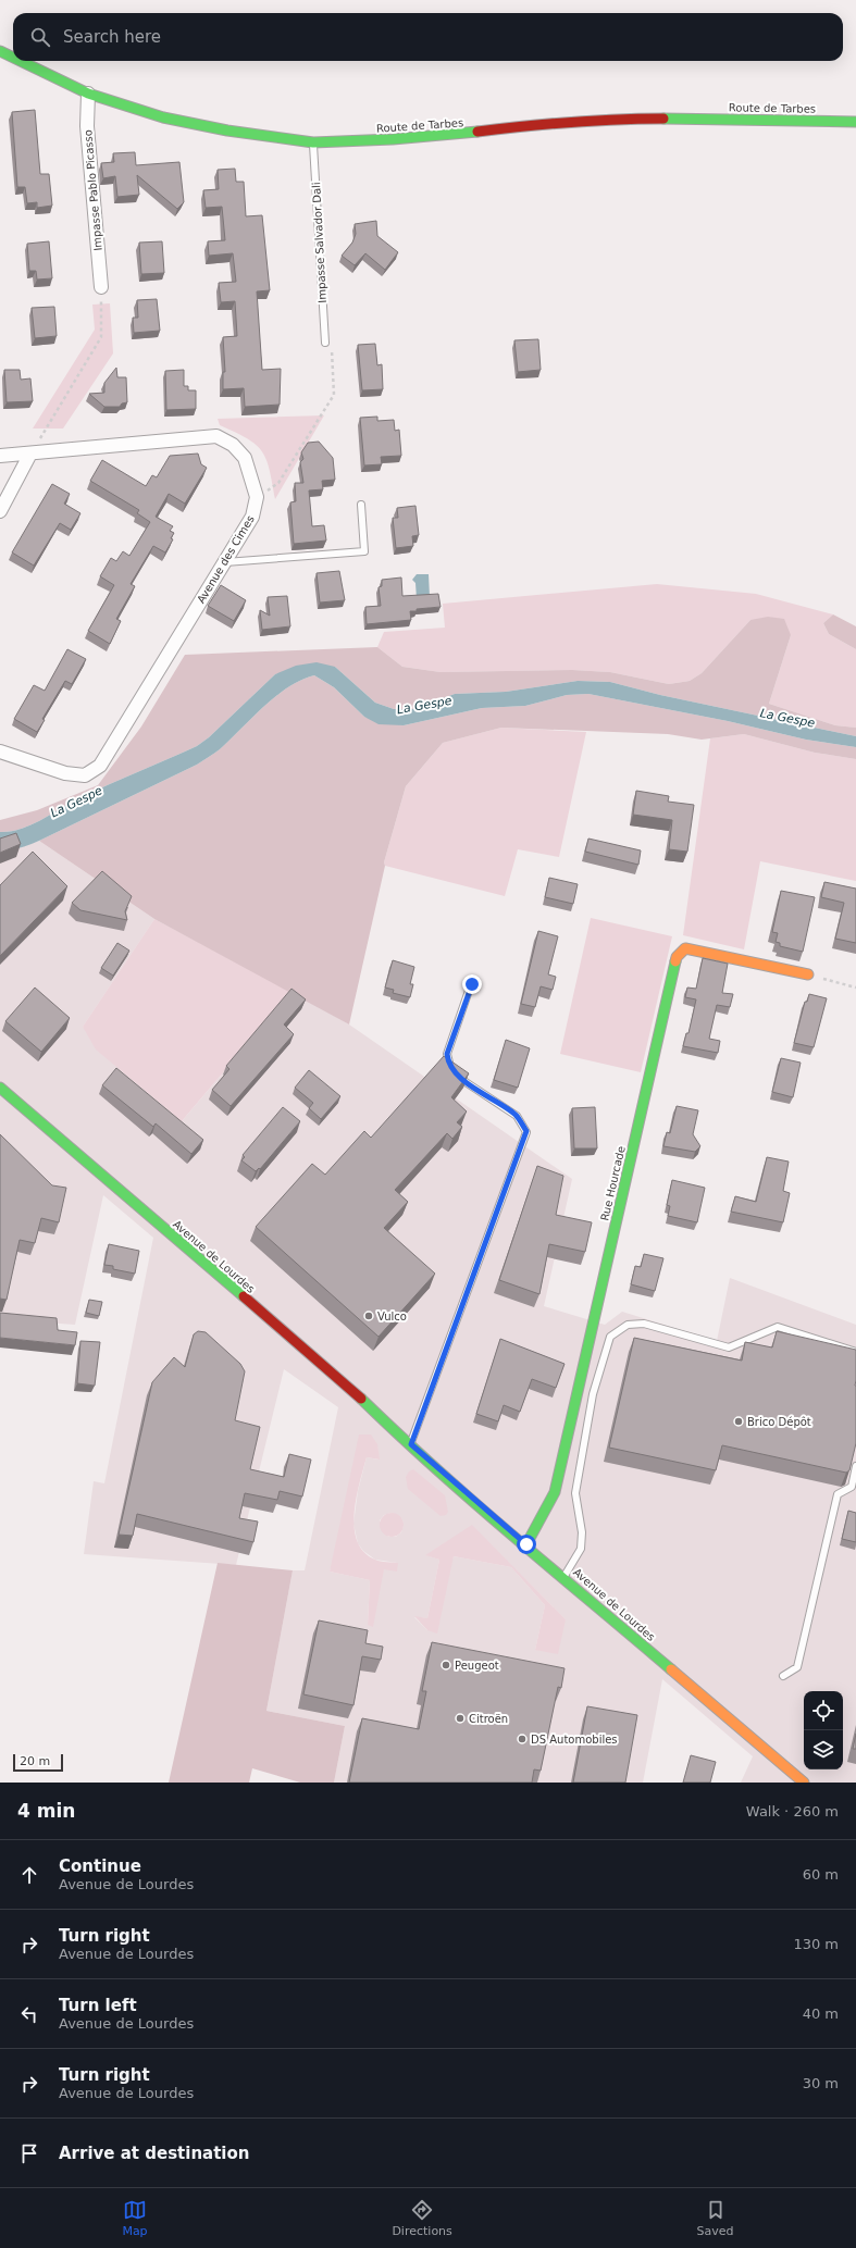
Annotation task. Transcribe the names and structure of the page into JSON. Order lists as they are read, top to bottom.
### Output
{
  "streets": {
    "street": [
      "Route de Tarbes",
      "Impasse Pablo Picasso",
      "Avenue des Cimes",
      "Rue Hourcade",
      "Avenue de Lourdes"
    ],
    "lane": ["Impasse Salvador Dali"]
  },
  "crossings": [
    ["Route de Tarbes", "Impasse Pablo Picasso"],
    ["Route de Tarbes", "Impasse Salvador Dali"],
    ["Rue Hourcade", "Avenue de Lourdes"]
  ],
  "water": ["La Gespe"],
  "places": [
    "Vulco",
    "Brico Dépôt",
    "Peugeot",
    "Citroën",
    "DS Automobiles"
  ],
  "scale_bar": "20 m",
  "page": {
    "search": "Search here",
    "scale": "20 m",
    "heading": ["4 min", "Walk · 260 m"],
    "list": [
      ["Continue", "Avenue de Lourdes", "60 m"],
      ["Turn right", "Avenue de Lourdes", "130 m"],
      ["Turn left", "Avenue de Lourdes", "40 m"],
      ["Turn right", "Avenue de Lourdes", "30 m"],
      "Arrive at destination"
    ],
    "nav": ["Map", "Directions", "Saved"]
  }
}
